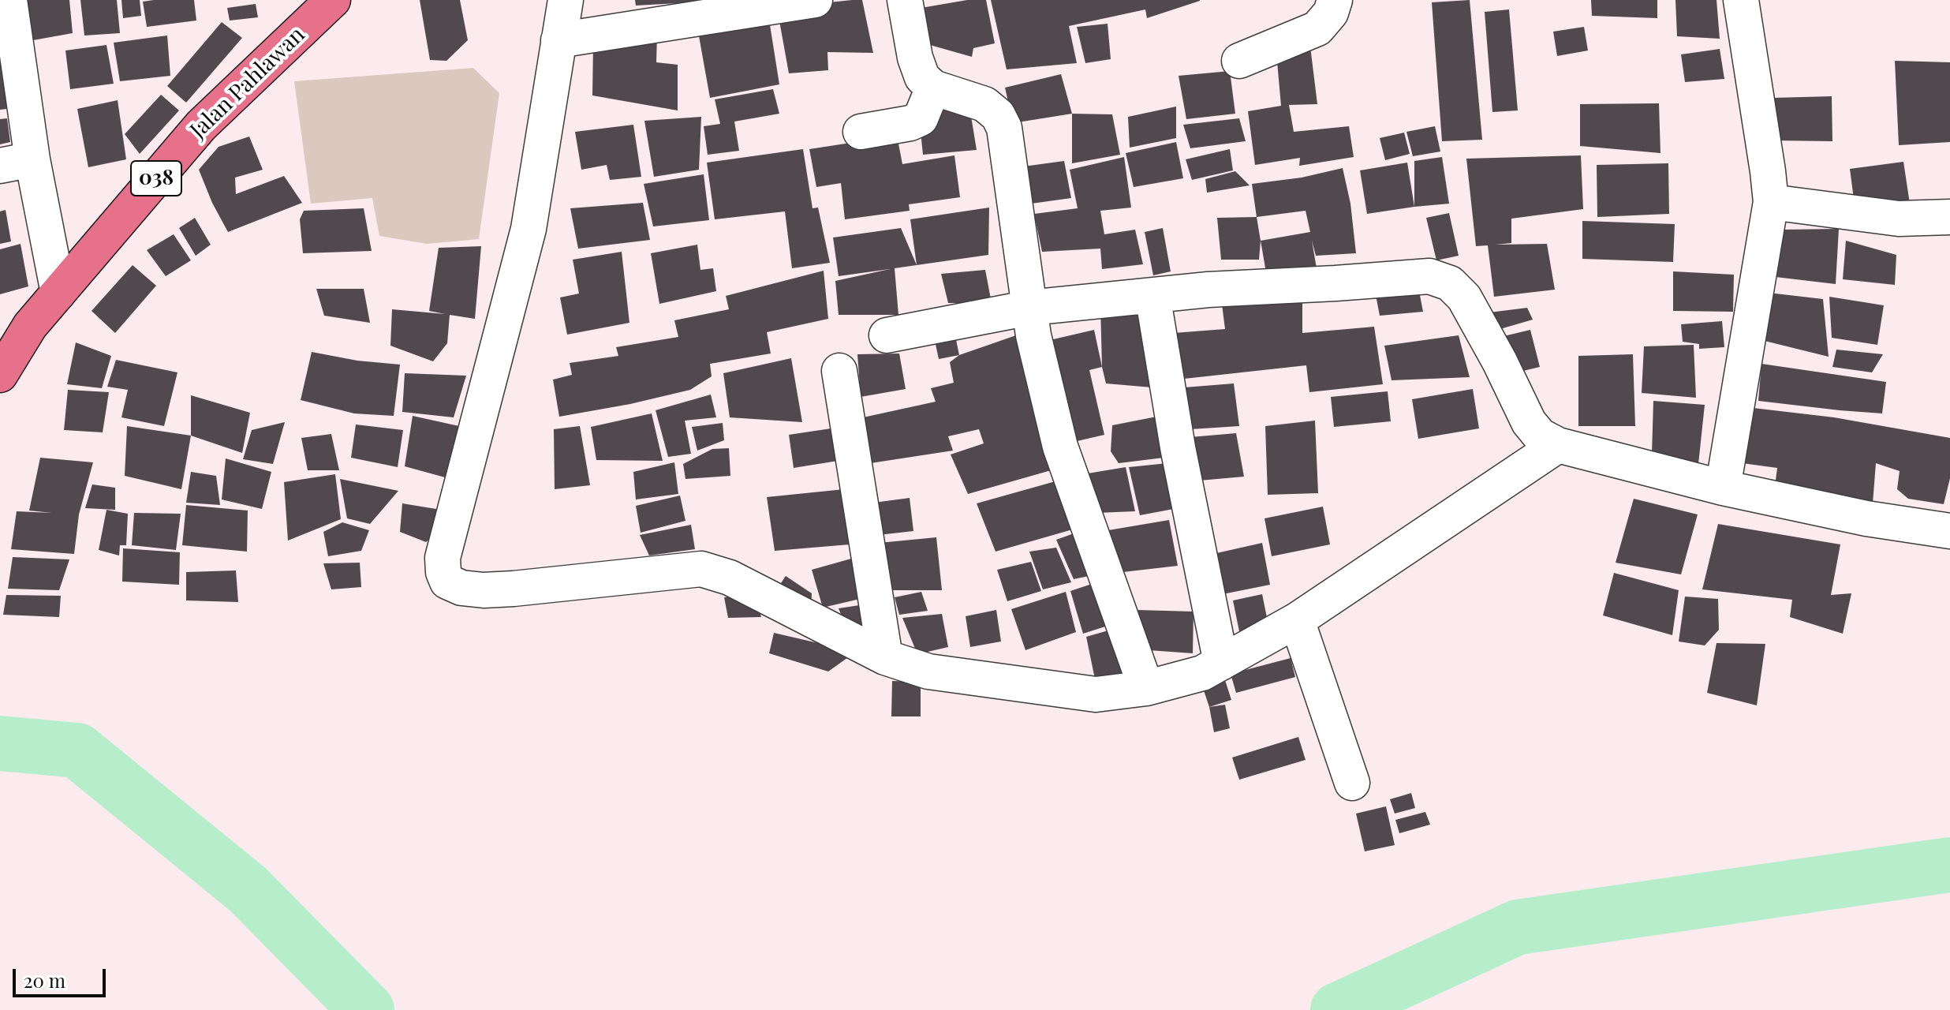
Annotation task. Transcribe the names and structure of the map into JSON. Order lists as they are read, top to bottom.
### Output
{
  "streets": {
    "main road": ["Jalan Pahlawan", "038"]
  },
  "scale_bar": "20 m"
}
